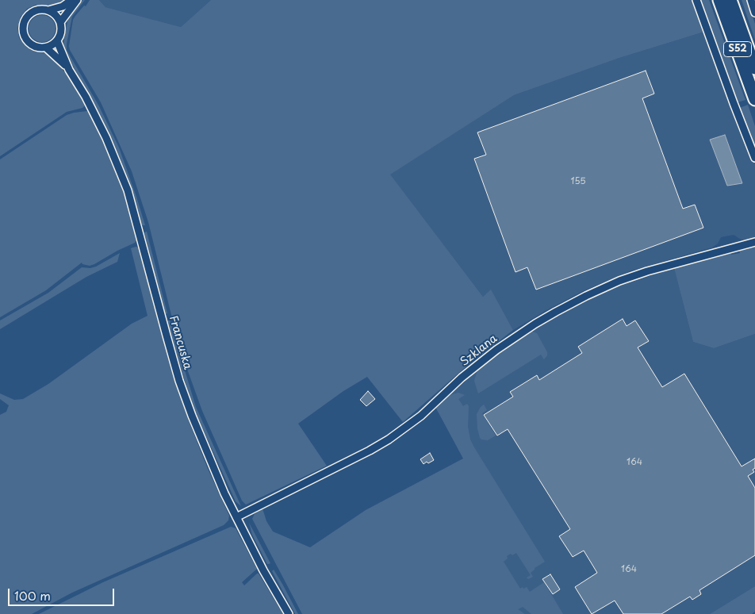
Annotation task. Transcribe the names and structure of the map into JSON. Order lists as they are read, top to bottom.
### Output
{
  "streets": {
    "highway": ["S52"],
    "street": ["Francuska", "Szklana"]
  },
  "crossings": [
    ["Francuska", "Szklana"]
  ],
  "house_numbers": ["155", "164", "164"],
  "scale_bar": "100 m"
}
